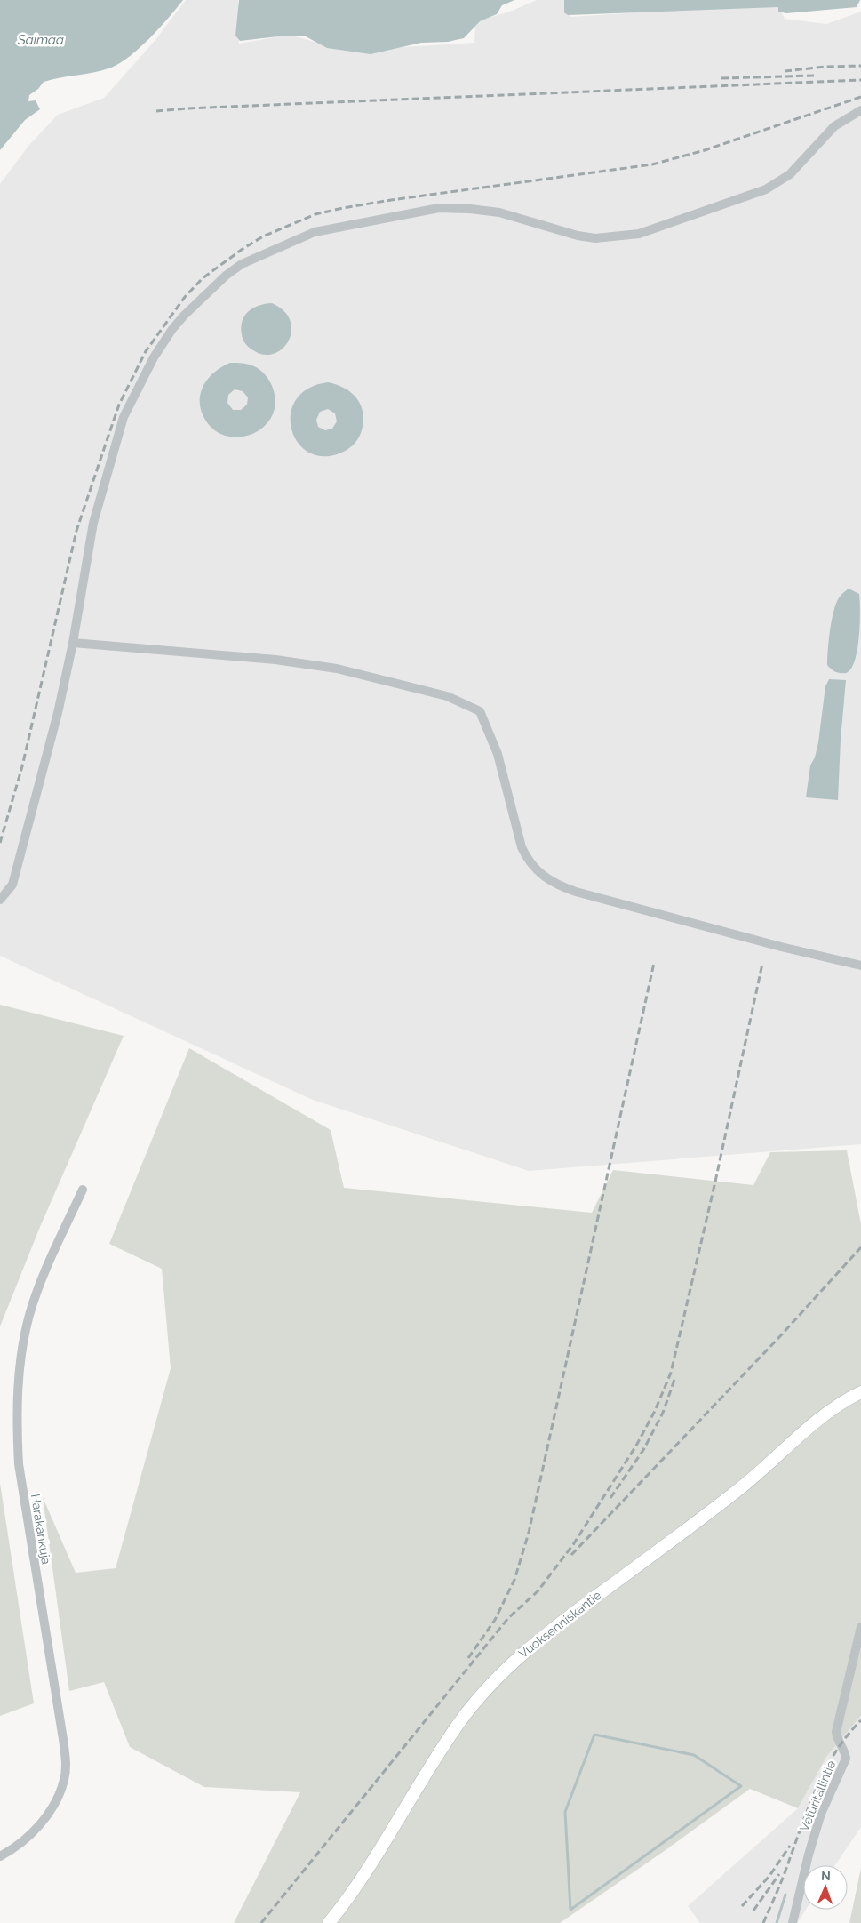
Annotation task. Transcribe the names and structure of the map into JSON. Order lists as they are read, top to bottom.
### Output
{
  "streets": {
    "street": ["Harakankuja", "Vuoksenniskantie", "Veturitallintie"]
  },
  "water": ["Saimaa"],
  "north": "top"
}
